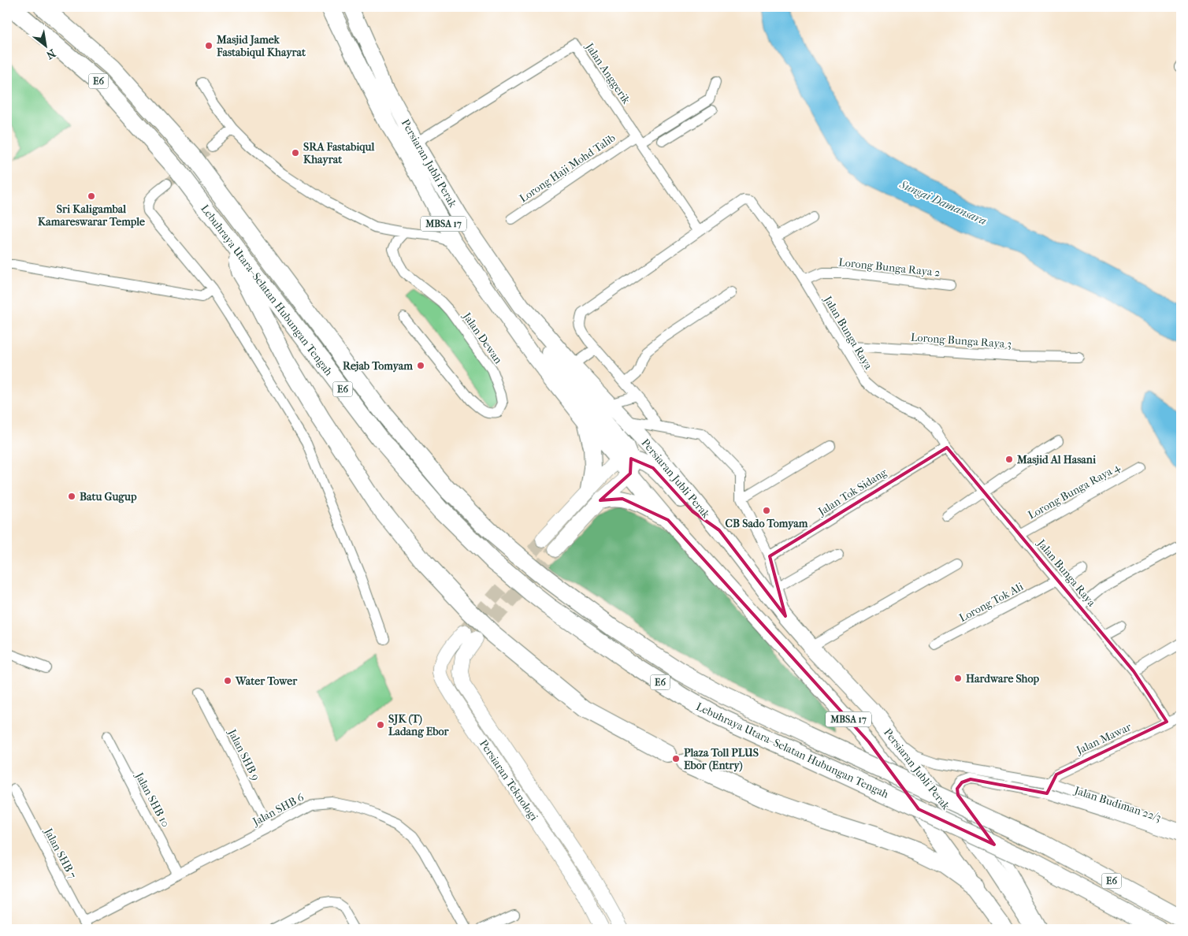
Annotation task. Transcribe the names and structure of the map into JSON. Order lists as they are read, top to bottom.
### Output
{
  "streets": {
    "highway": ["E6", "Lebuhraya Utara–Selatan Hubungan Tengah"],
    "main road": ["Persiaran Jubli Perak", "MBSA 17", "Persiaran Teknologi"],
    "street": [
      "Jalan Anggerik",
      "Lorong Haji Mohd Talib",
      "Lorong Bunga Raya 2",
      "Jalan Bunga Raya",
      "Jalan Dewan",
      "Lorong Bunga Raya 3",
      "Lorong Bunga Raya 4",
      "Jalan Tok Sidang",
      "Lorong Tok Ali",
      "Jalan Mawar",
      "Jalan SHB 9",
      "Jalan SHB 10",
      "Jalan Budiman 22/3",
      "Jalan SHB 6",
      "Jalan SHB 7"
    ]
  },
  "crossings": [
    ["Jalan Anggerik", "Persiaran Jubli Perak"],
    ["Jalan Anggerik", "Lorong Haji Mohd Talib"],
    ["Jalan Anggerik", "Jalan Bunga Raya"],
    ["Persiaran Jubli Perak", "Jalan Budiman 22/3"],
    ["Lorong Bunga Raya 2", "Jalan Bunga Raya"],
    ["Jalan Bunga Raya", "Lorong Bunga Raya 3"],
    ["Jalan Bunga Raya", "Lorong Bunga Raya 4"],
    ["Jalan Bunga Raya", "Jalan Tok Sidang"],
    ["Jalan Bunga Raya", "Lorong Tok Ali"],
    ["Jalan Bunga Raya", "Jalan Mawar"],
    ["Jalan Mawar", "Jalan Budiman 22/3"],
    ["Jalan SHB 9", "Jalan SHB 6"],
    ["Jalan SHB 10", "Jalan SHB 6"],
    ["Jalan SHB 6", "Jalan SHB 7"]
  ],
  "water": ["Sungai Damansara"],
  "places": [
    "Masjid Jamek Fastabiqul Khayrat",
    "SRA Fastabiqul Khayrat",
    "Sri Kaligambal Kamareswarar Temple",
    "Rejab Tomyam",
    "Masjid Al Hasani",
    "Batu Gugup",
    "CB Sado Tomyam",
    "Hardware Shop",
    "Water Tower",
    "SJK (T) Ladang Ebor",
    "Plaza Toll PLUS Ebor (Entry)"
  ],
  "north": "bottom right"
}
